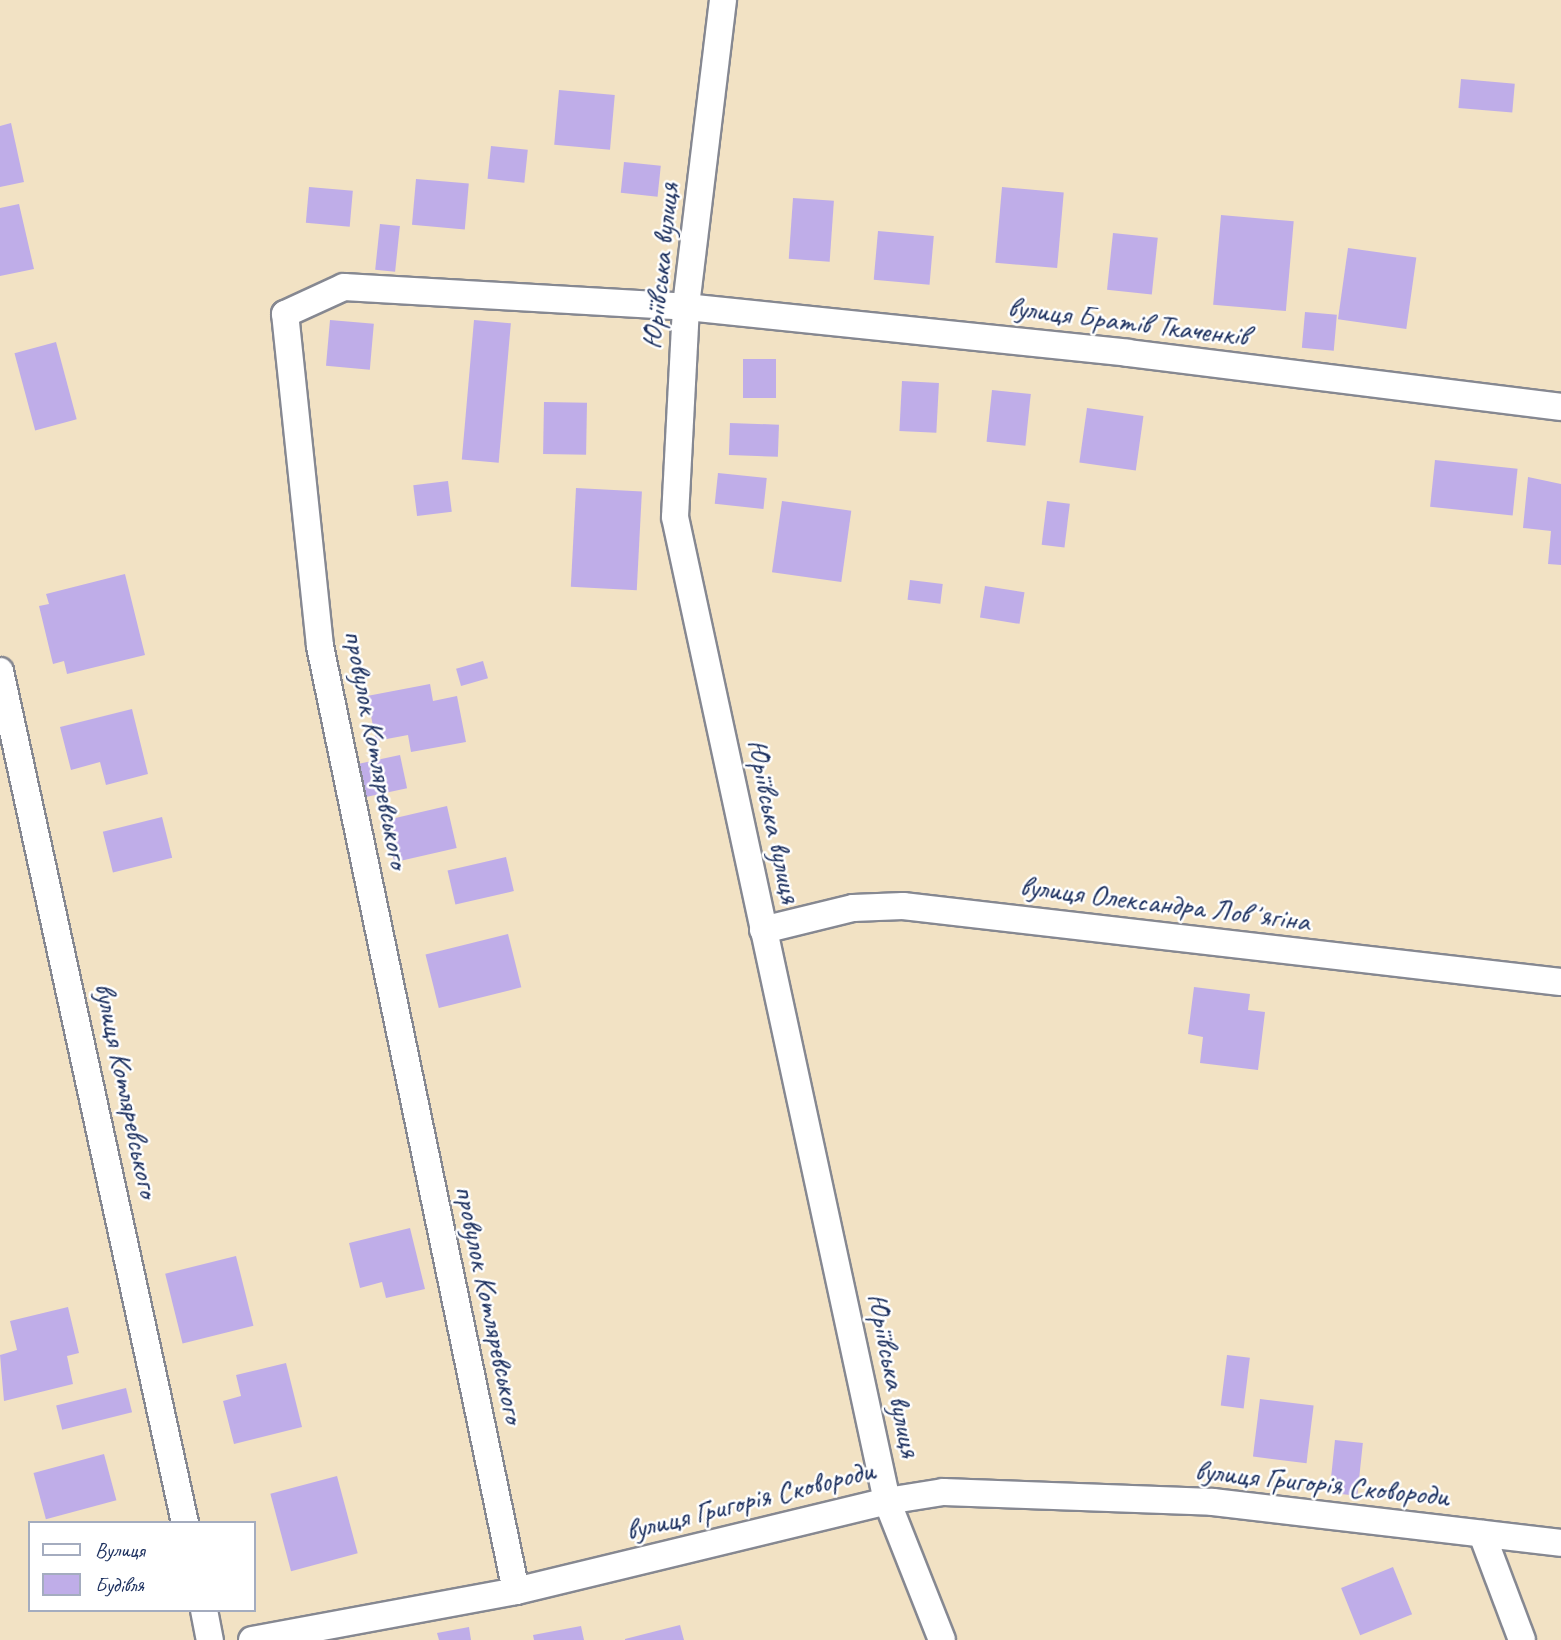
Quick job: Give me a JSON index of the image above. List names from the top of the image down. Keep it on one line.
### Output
{"streets":{"street":["Юріївська вулиця","вулиця Братів Ткаченків","провулок Котляревського","вулиця Олександра Ловʼягіна","вулиця Котляревського","вулиця Григорія Сковороди"]},"crossings":[["Юріївська вулиця","вулиця Братів Ткаченків"],["Юріївська вулиця","провулок Котляревського"],["Юріївська вулиця","вулиця Олександра Ловʼягіна"],["Юріївська вулиця","вулиця Григорія Сковороди"],["вулиця Братів Ткаченків","провулок Котляревського"],["провулок Котляревського","вулиця Григорія Сковороди"]],"legend":["Вулиця","Будівля"]}
